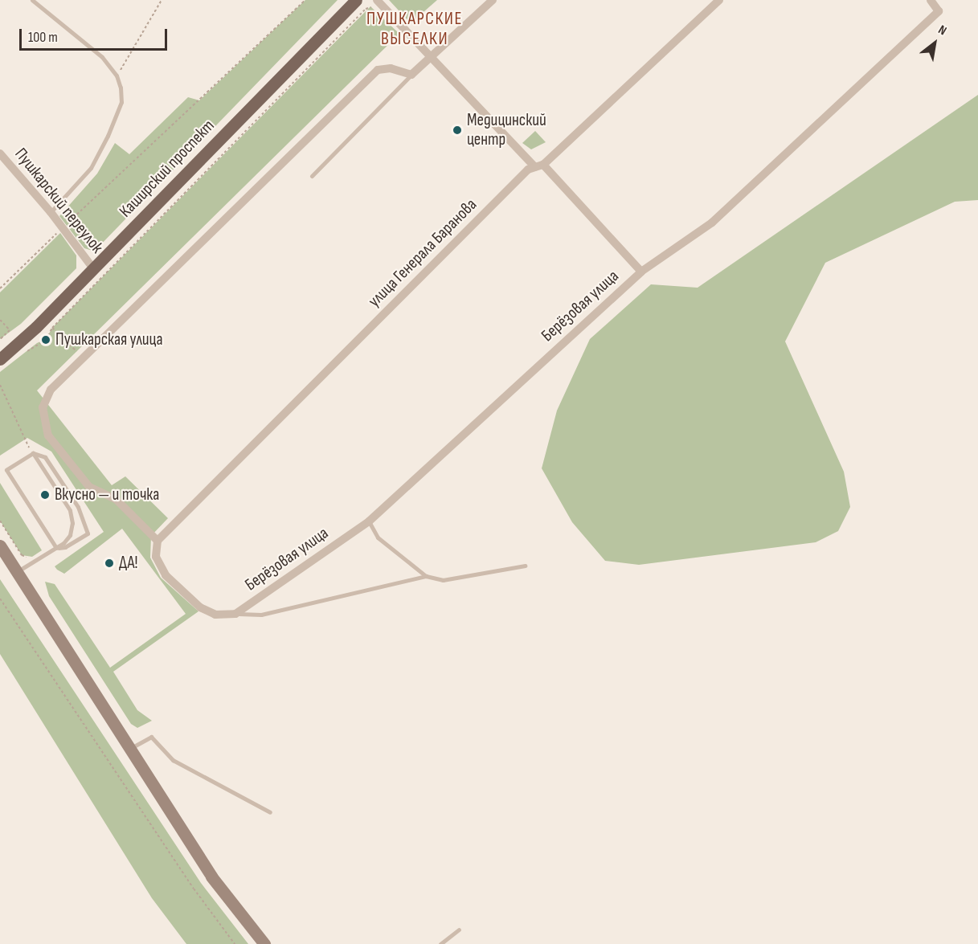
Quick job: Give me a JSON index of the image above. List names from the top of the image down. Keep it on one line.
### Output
{"streets":{"main road":["Каширский проспект"],"street":["Пушкарский переулок","улица Генерала Баранова","Берёзовая улица"]},"crossings":[["Каширский проспект","Пушкарский переулок"]],"districts":["ПУШКАРСКИЕ ВЫСЕЛКИ"],"places":["Медицинский центр","Пушкарская улица","Вкусно — и точка","ДА!"],"scale_bar":"100 m","north":"top right"}
